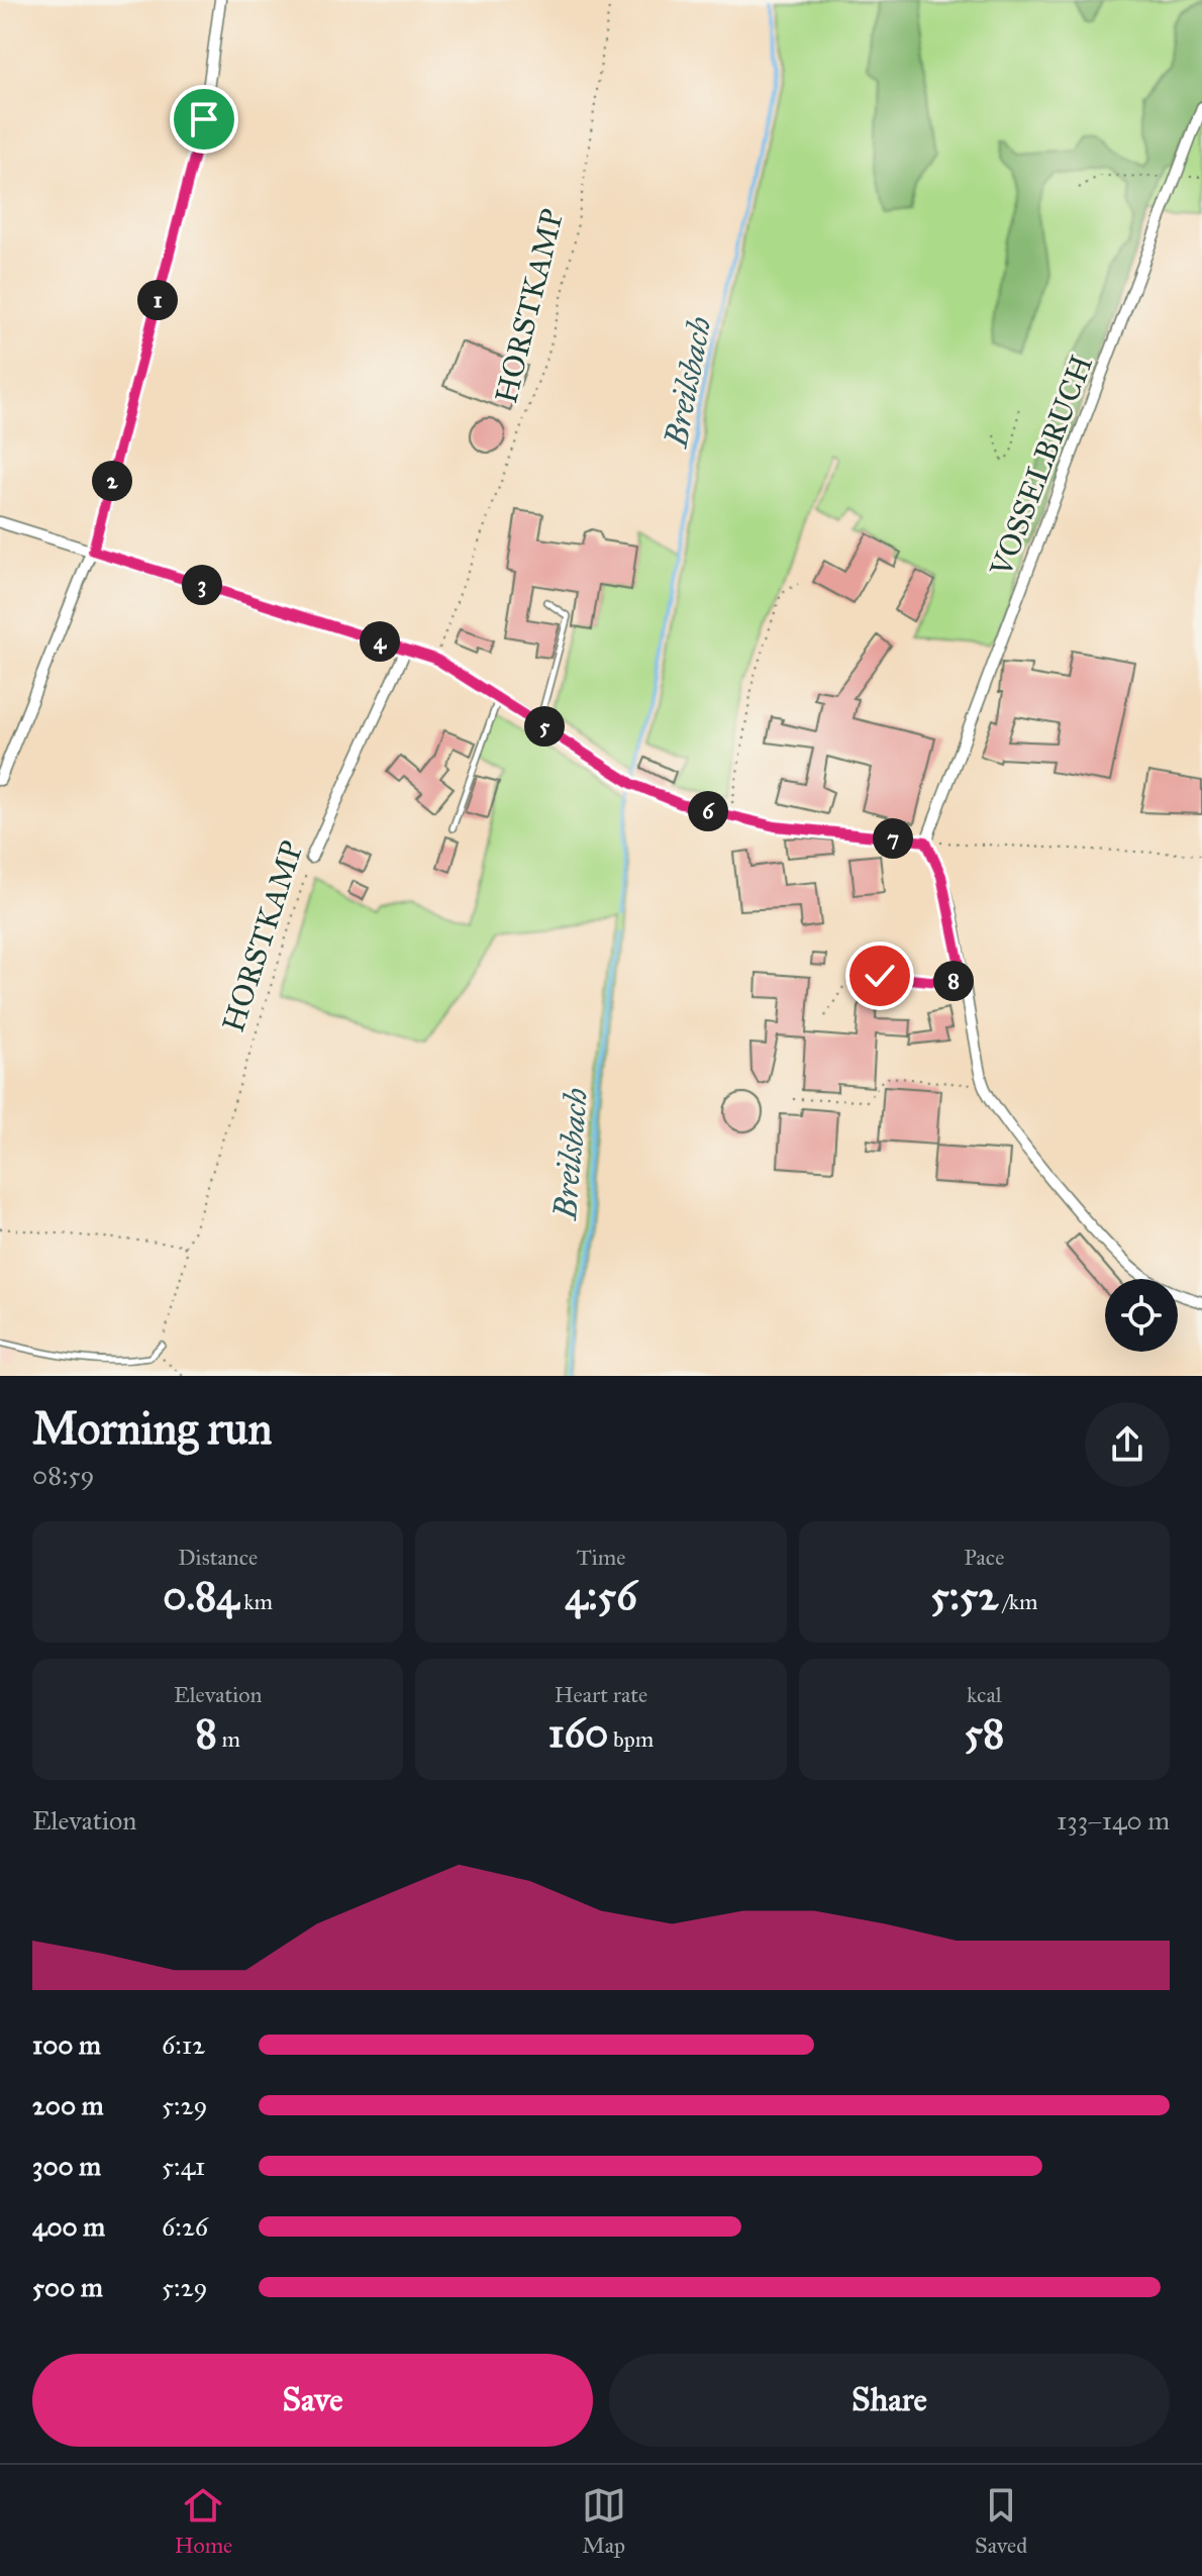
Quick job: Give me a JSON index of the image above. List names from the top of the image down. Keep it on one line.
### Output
{"streets":{"street":["HORSTKAMP","VOSSELBRUCH"]},"water":["Breilsbach"],"page":{"pins":["1","2","3","4","5","6","7","8"],"heading":["Morning run","08:59"],"stats":[["Distance","0.84 km"],["Time","4:56"],["Pace","5:52 /km"],["Elevation","8 m"],["Heart rate","160 bpm"],["kcal","58"]],"chart":["Elevation","133–140 m"],"list":[{"name":"100 m","note":"6:12"},{"name":"200 m","note":"5:29"},{"name":"300 m","note":"5:41"},{"name":"400 m","note":"6:26"},{"name":"500 m","note":"5:29"}],"buttons":["Save","Share"],"tabs":["Home","Map","Saved"]}}
